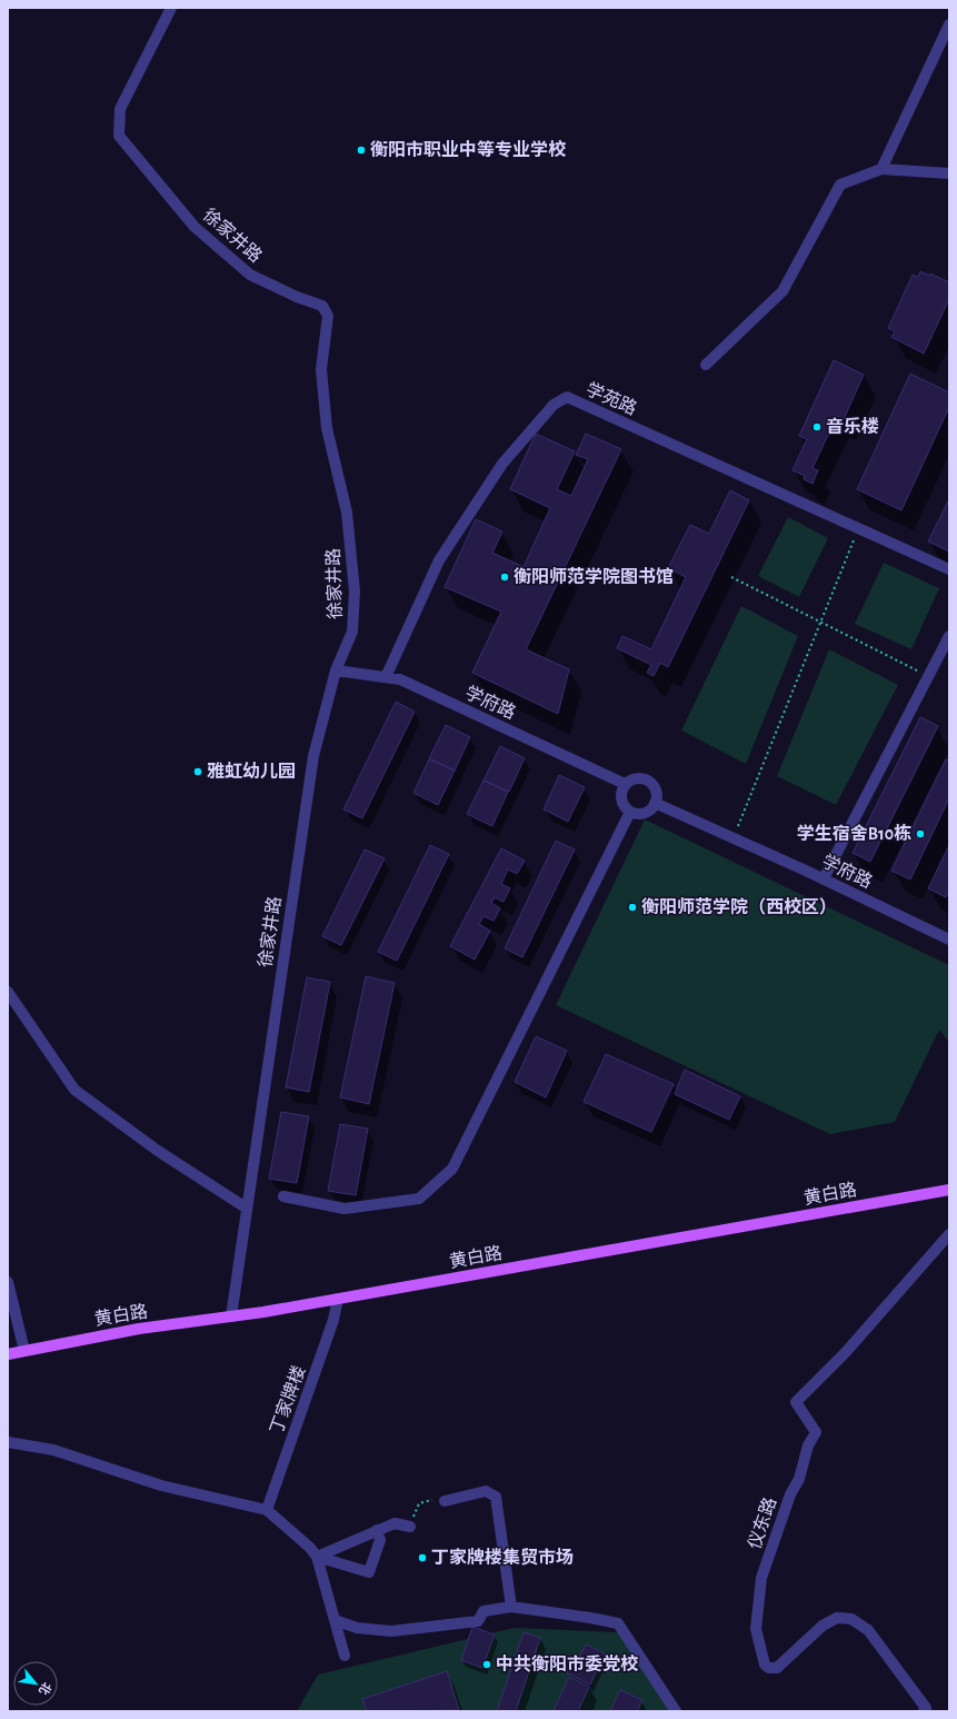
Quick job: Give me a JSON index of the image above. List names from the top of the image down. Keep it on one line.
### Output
{"streets":{"main road":["黄白路"],"street":["徐家井路","学苑路","学府路","丁家牌楼","仪东路"]},"crossings":[["徐家井路","学府路"],["徐家井路","黄白路"],["学苑路","学府路"],["黄白路","丁家牌楼"]],"places":["衡阳市职业中等专业学校","音乐楼","衡阳师范学院图书馆","雅虹幼儿园","学生宿舍B10栋","衡阳师范学院（西校区）","丁家牌楼集贸市场","中共衡阳市委党校"],"north":"bottom right"}
